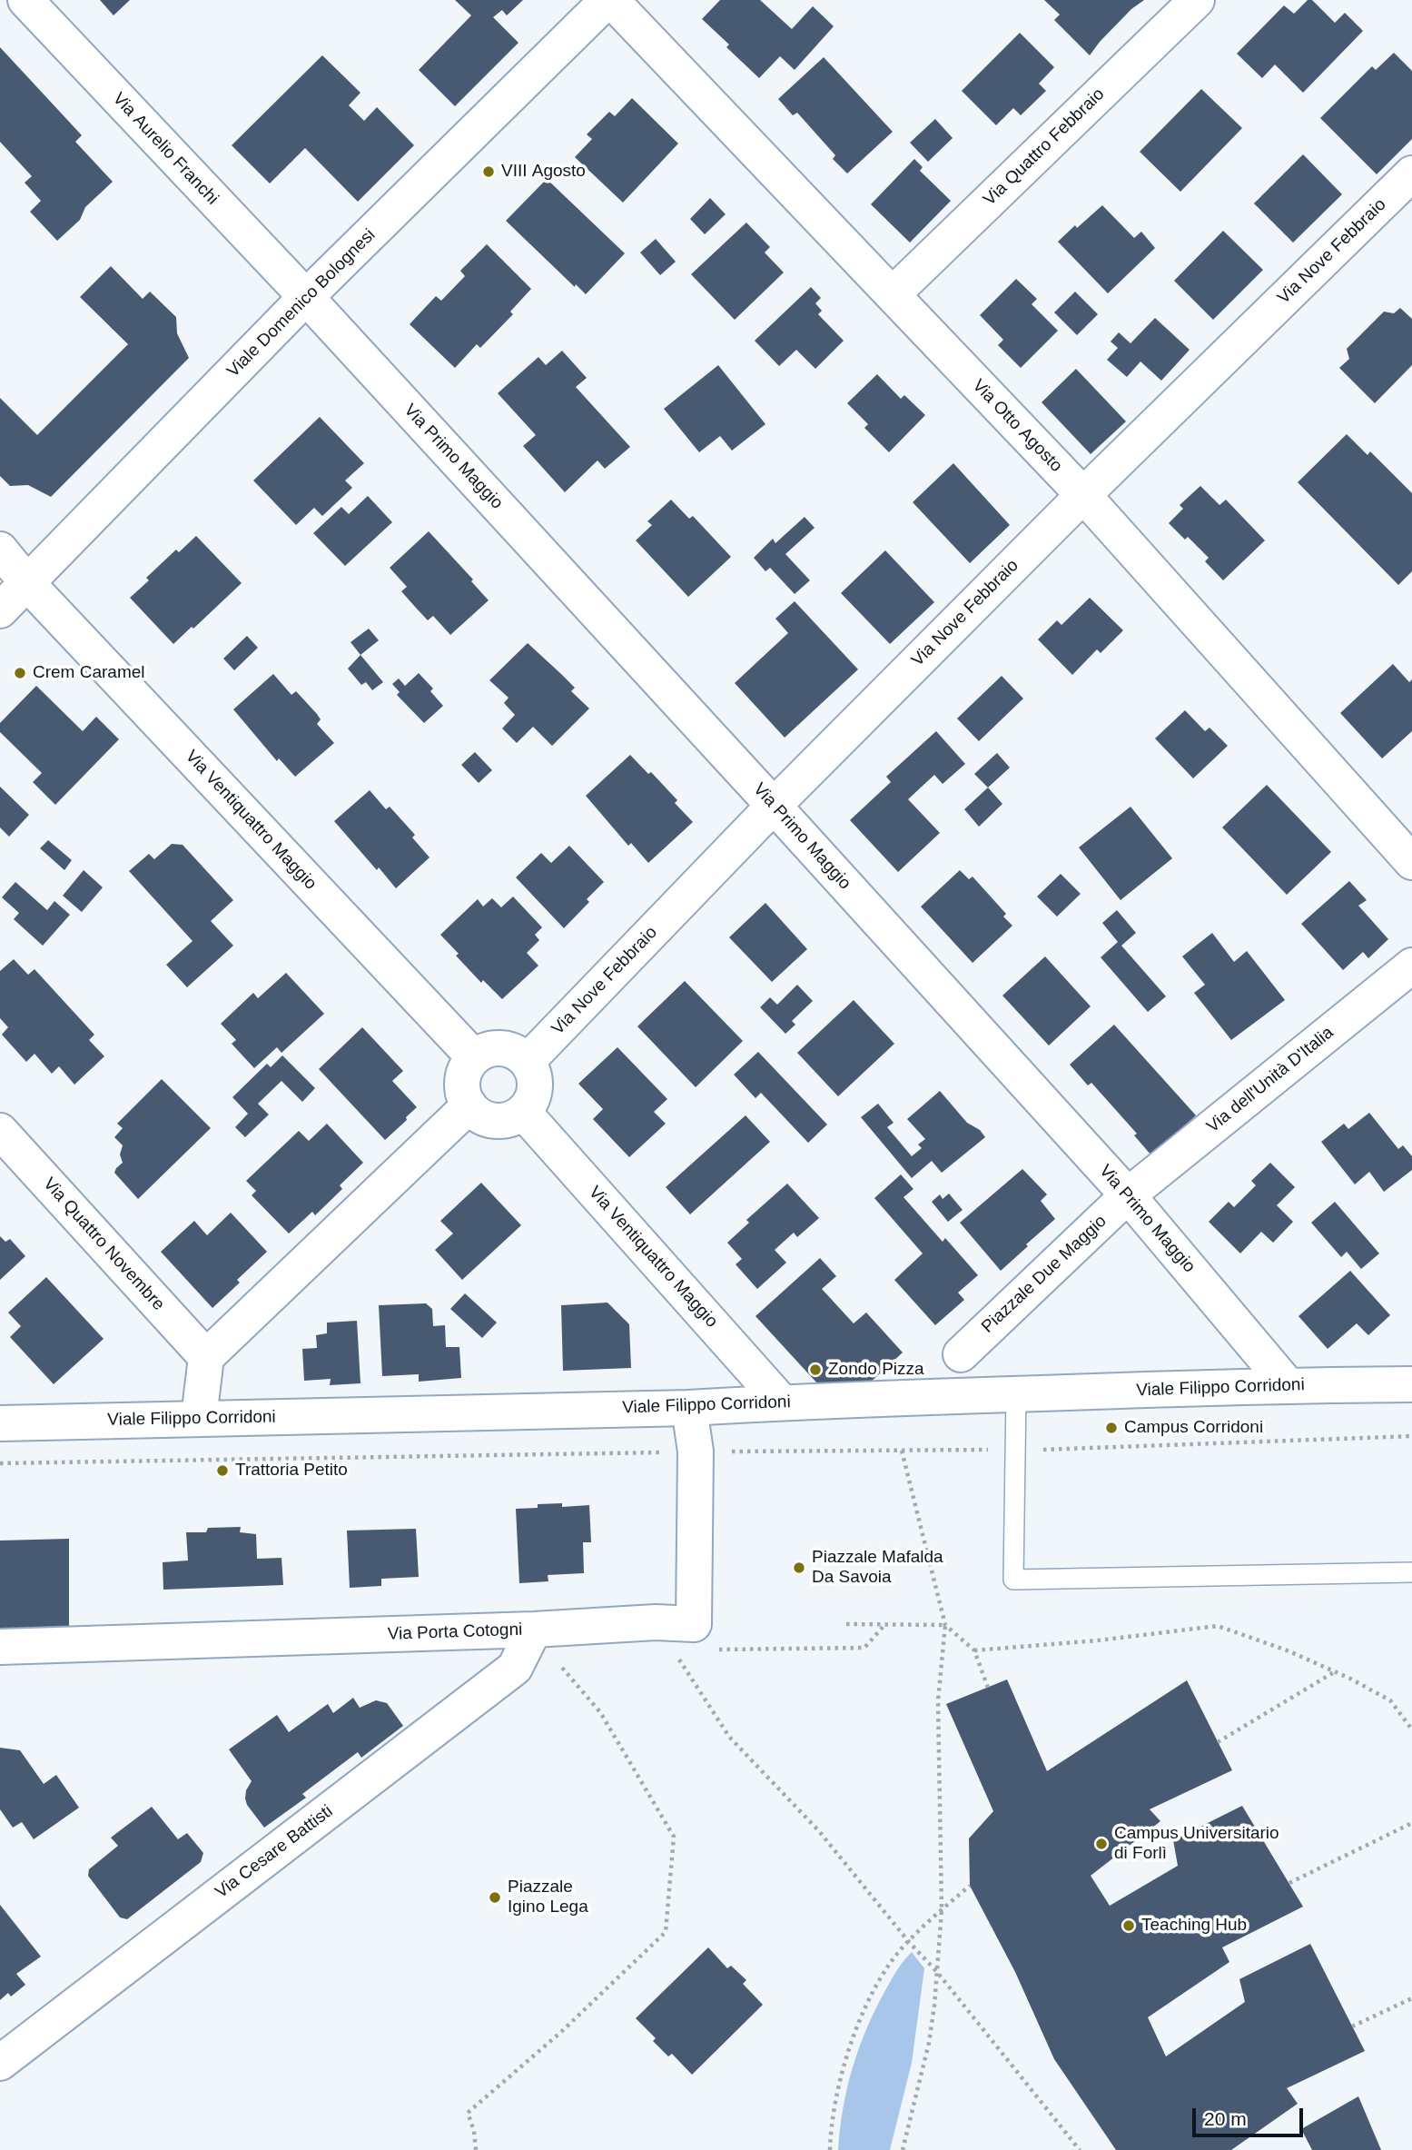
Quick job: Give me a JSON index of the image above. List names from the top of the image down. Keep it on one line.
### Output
{"streets":{"street":["Via Quattro Febbraio","Via Aurelio Franchi","Via Nove Febbraio","Viale Domenico Bolognesi","Via Otto Agosto","Via Primo Maggio","Via Ventiquattro Maggio","Via dell'Unità D'Italia","Via Quattro Novembre","Piazzale Due Maggio","Viale Filippo Corridoni","Via Porta Cotogni","Via Cesare Battisti"]},"crossings":[["Via Quattro Febbraio","Via Otto Agosto"],["Via Aurelio Franchi","Viale Domenico Bolognesi"],["Via Aurelio Franchi","Via Primo Maggio"],["Via Nove Febbraio","Via Otto Agosto"],["Via Nove Febbraio","Via Primo Maggio"],["Via Nove Febbraio","Via Ventiquattro Maggio"],["Viale Domenico Bolognesi","Via Otto Agosto"],["Viale Domenico Bolognesi","Via Primo Maggio"],["Viale Domenico Bolognesi","Via Ventiquattro Maggio"],["Via Primo Maggio","Via dell'Unità D'Italia"],["Via Primo Maggio","Piazzale Due Maggio"],["Via Primo Maggio","Viale Filippo Corridoni"],["Via Ventiquattro Maggio","Viale Filippo Corridoni"],["Via dell'Unità D'Italia","Piazzale Due Maggio"],["Viale Filippo Corridoni","Via Porta Cotogni"],["Via Porta Cotogni","Via Cesare Battisti"]],"places":["VIII Agosto","Crem Caramel","Zondo Pizza","Campus Corridoni","Trattoria Petito","Piazzale Mafalda Da Savoia","Campus Universitario di Forlì","Piazzale Igino Lega","Teaching Hub"],"scale_bar":"20 m"}
